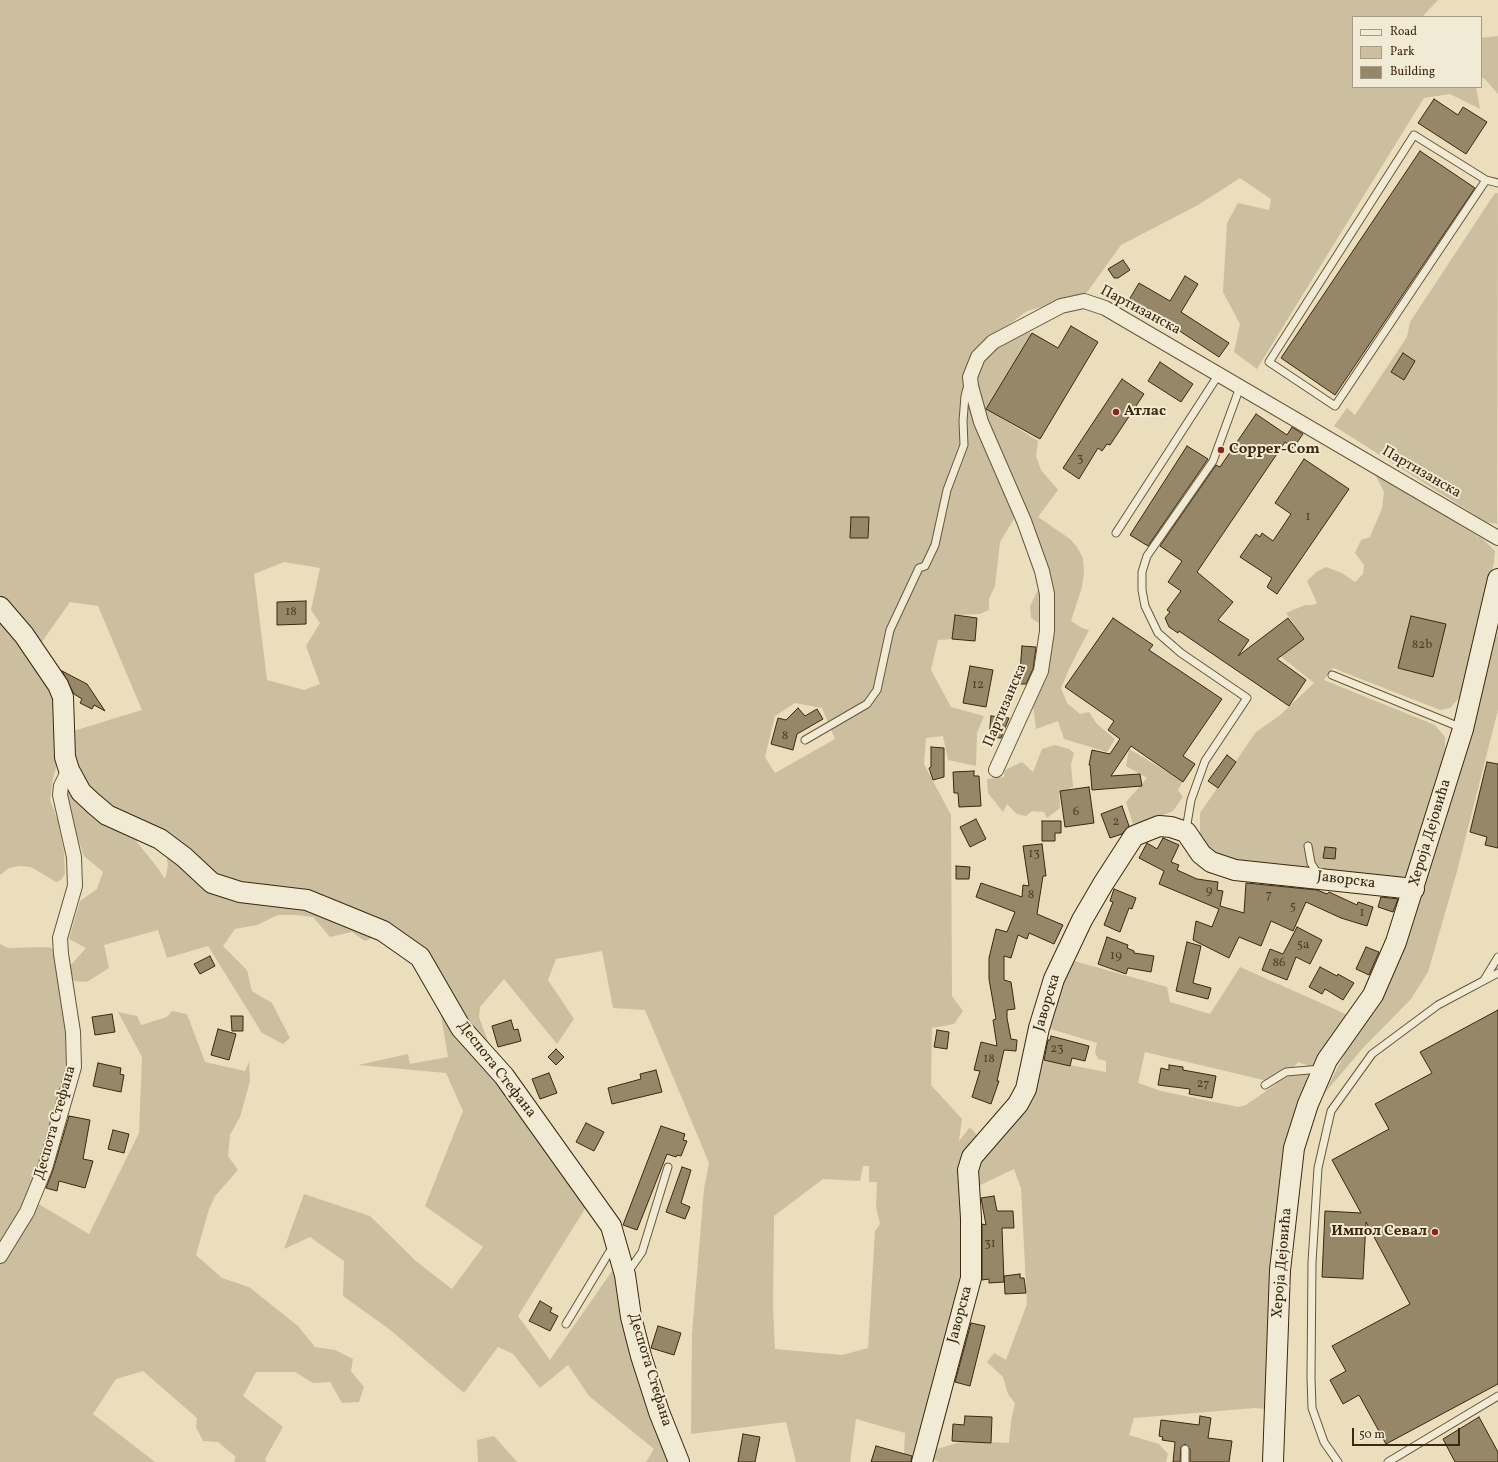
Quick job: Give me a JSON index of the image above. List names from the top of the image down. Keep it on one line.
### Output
{"streets":{"street":["Партизанска","Хероја Дејовића","Јаворска","Деспота Стефана"]},"crossings":[["Хероја Дејовића","Јаворска"]],"places":["Атлас","Copper-Com","Импол Севал"],"house_numbers":["3","1","18","82b","12","8","6","2","13","9","8","7","5","1","5a","19","86","23","18","27","31"],"legend":["Road","Park","Building"],"scale_bar":"50 m"}
